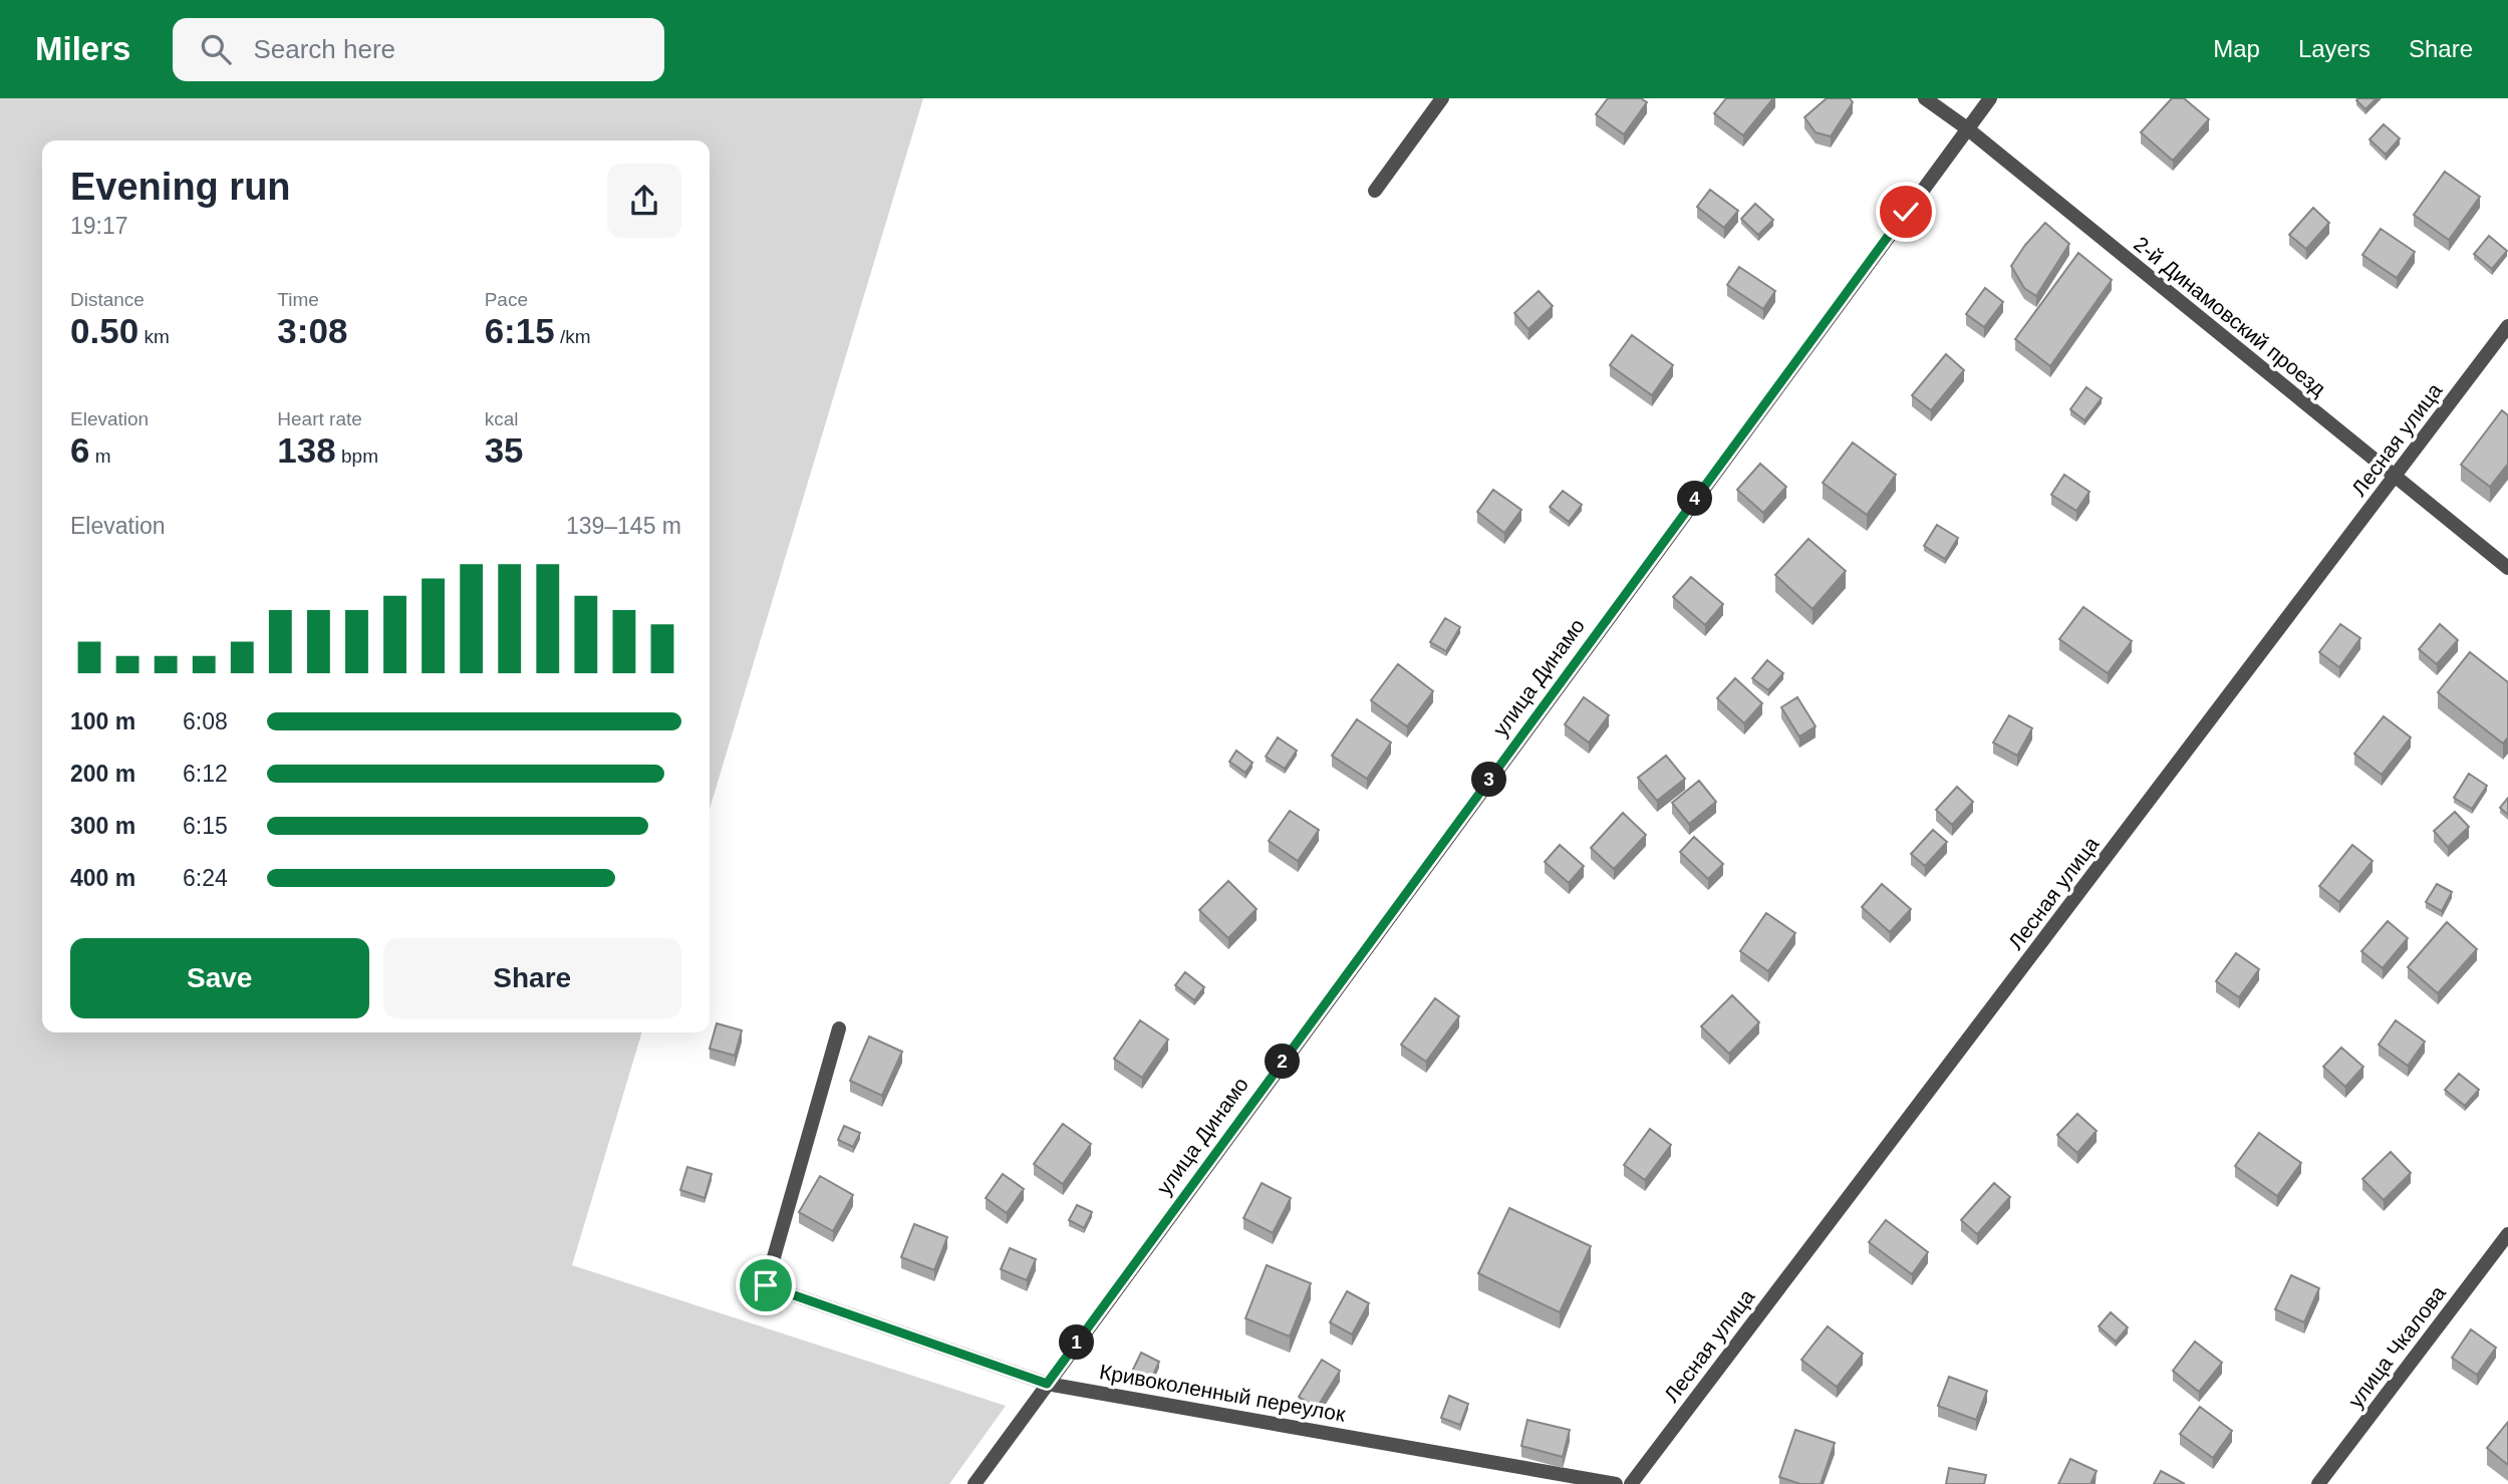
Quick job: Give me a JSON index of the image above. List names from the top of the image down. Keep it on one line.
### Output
{"streets":{"street":["2-й Динамовский проезд","Лесная улица","улица Динамо","улица Чкалова","Кривоколенный переулок"]},"crossings":[["2-й Динамовский проезд","Лесная улица"],["2-й Динамовский проезд","улица Динамо"],["улица Динамо","Кривоколенный переулок"]],"page":{"header":"Milers","search":"Search here","nav":["Map","Layers","Share"],"heading":["Evening run","19:17"],"stats":[["Distance","0.50 km"],["Time","3:08"],["Pace","6:15 /km"],["Elevation","6 m"],["Heart rate","138 bpm"],["kcal","35"]],"pins":["4","3","2","1"],"chart":["Elevation","139–145 m"],"list":[{"name":"100 m","note":"6:08"},{"name":"200 m","note":"6:12"},{"name":"300 m","note":"6:15"},{"name":"400 m","note":"6:24"}],"buttons":["Save","Share"]}}
